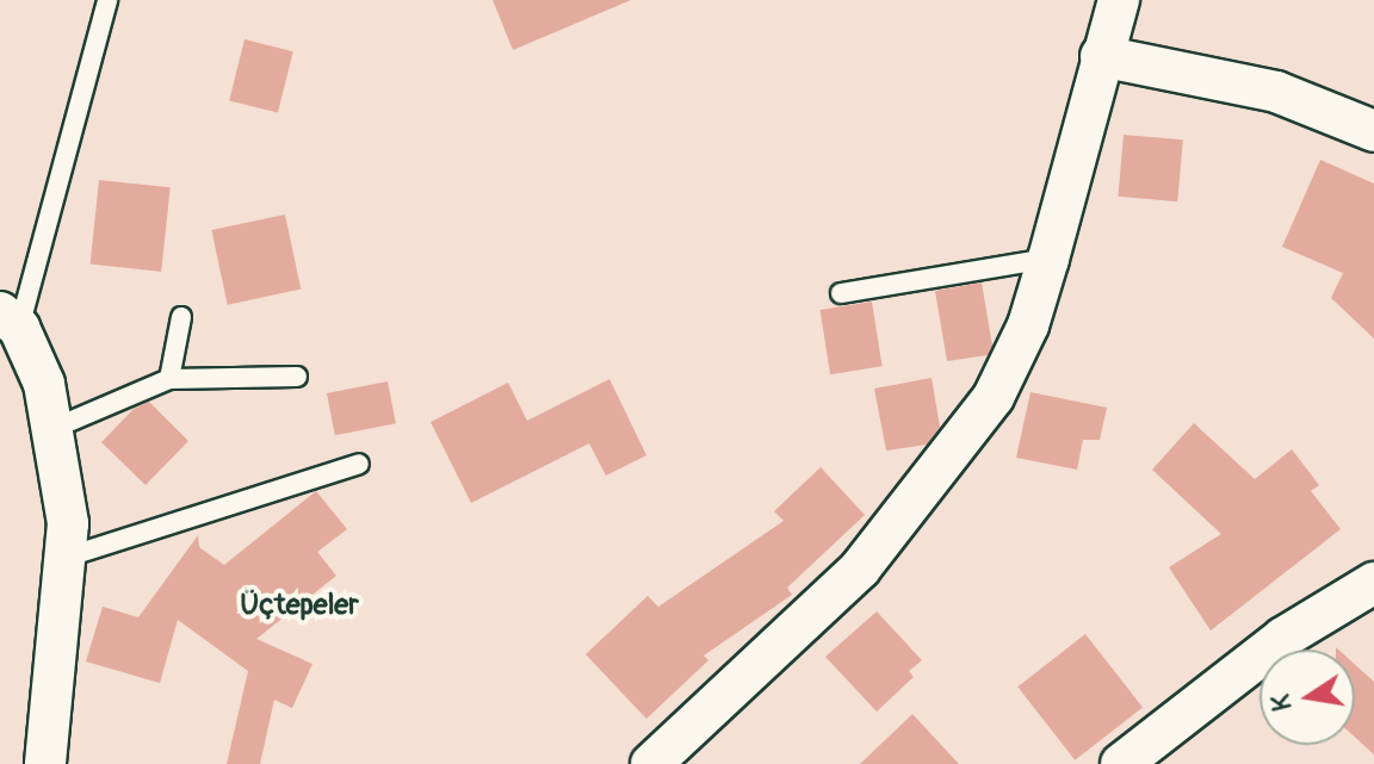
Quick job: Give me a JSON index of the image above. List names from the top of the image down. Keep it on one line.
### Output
{"districts":["Üçtepeler"],"north":"left"}
